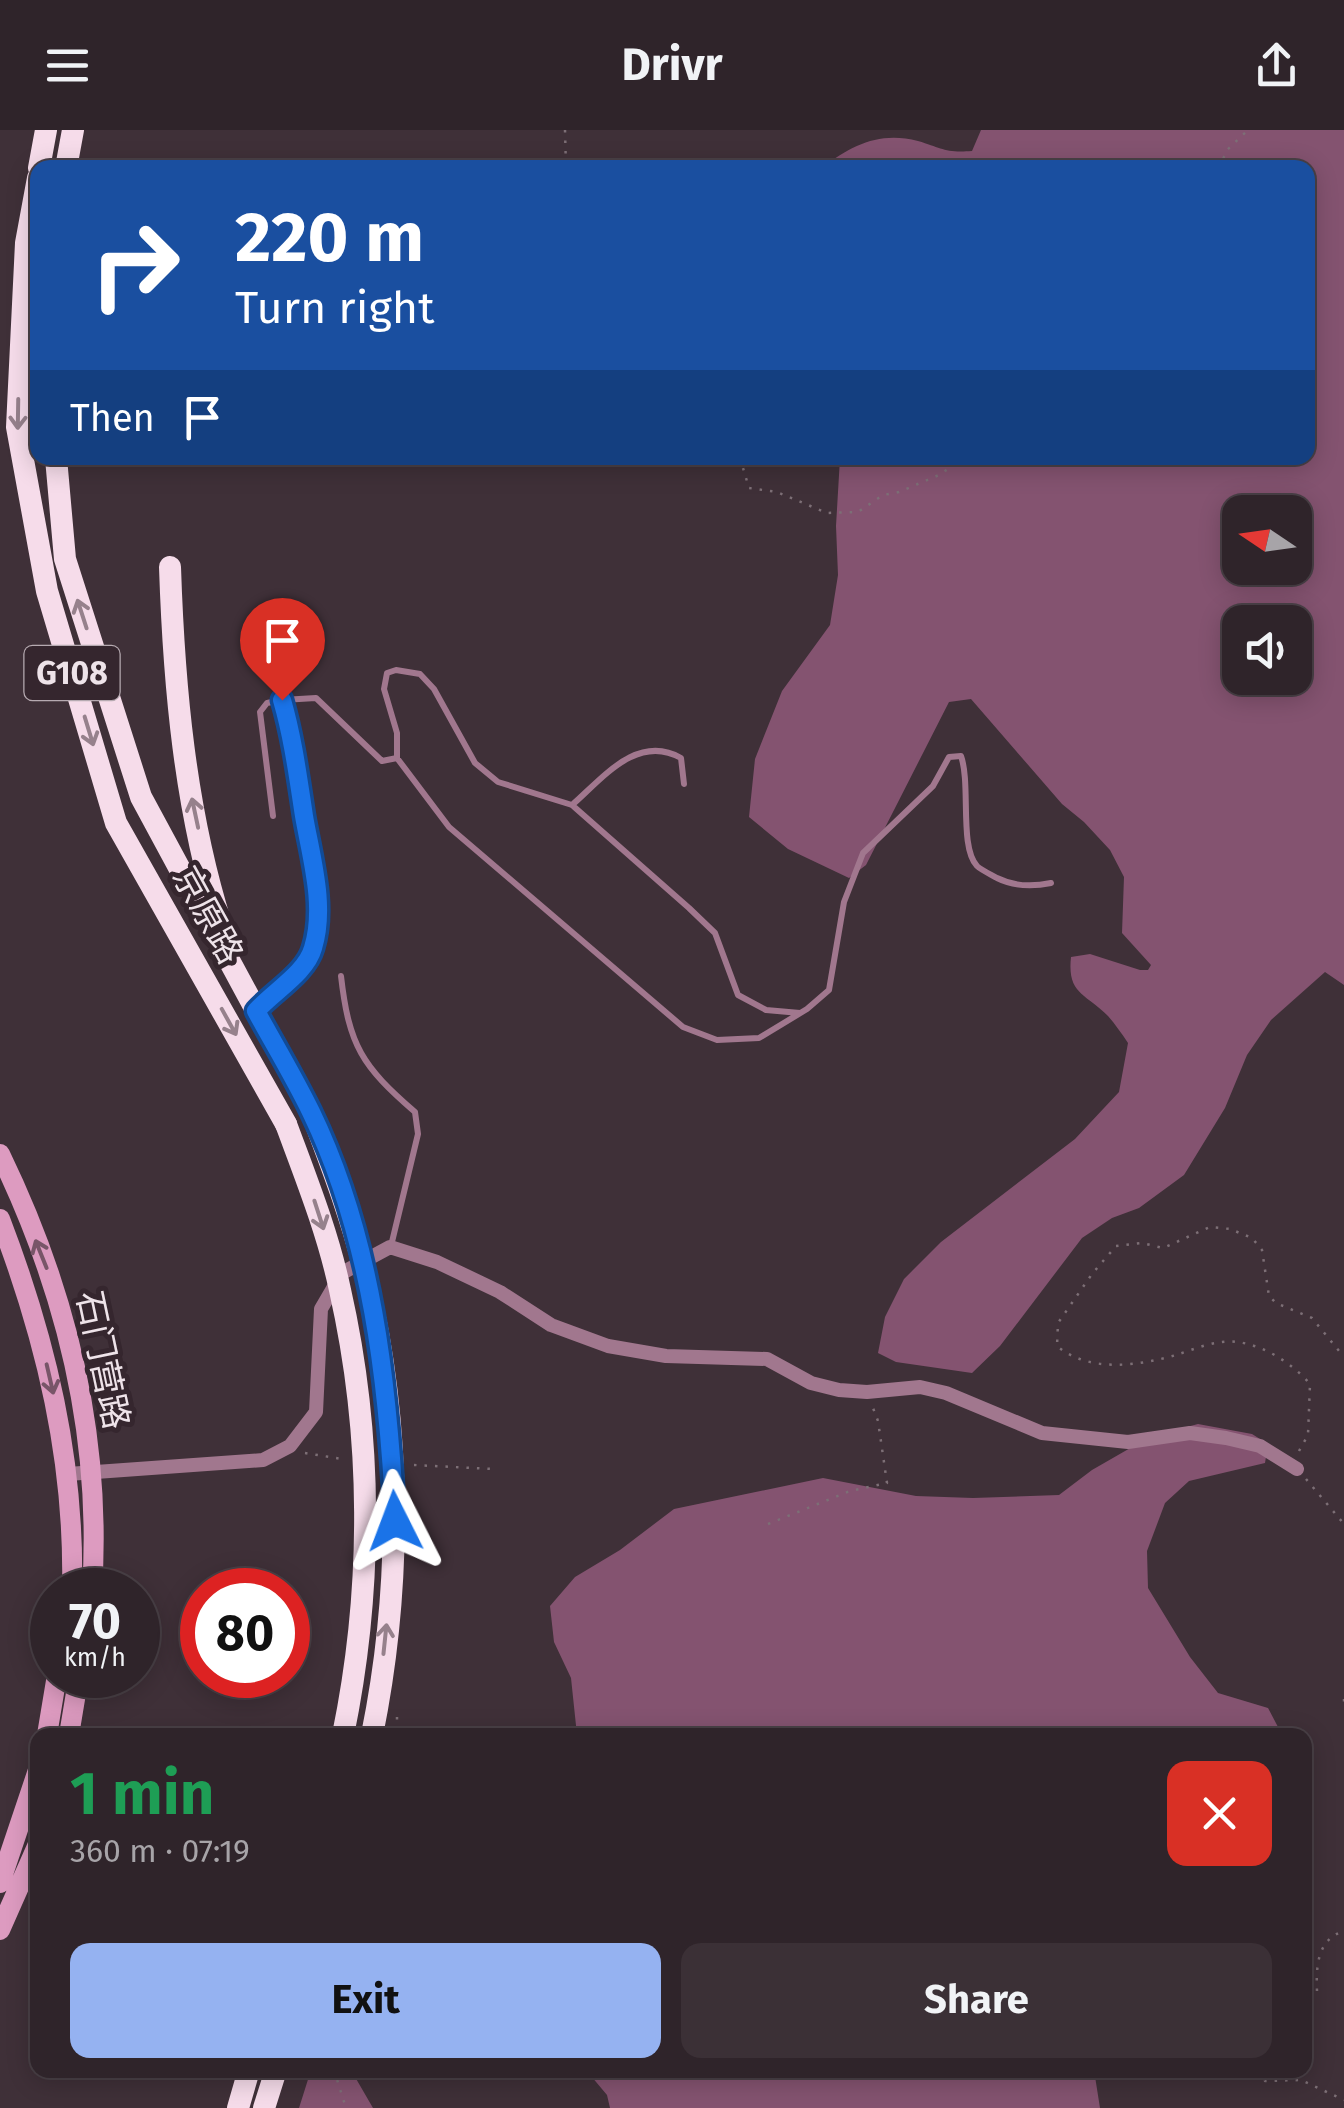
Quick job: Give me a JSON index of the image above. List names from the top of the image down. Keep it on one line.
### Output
{"streets":{"highway":["G108","京原路"],"main road":["石门营路"]},"north":"left","page":{"header":"Drivr","turn":["220 m","Turn right"],"then":"Then","speed":"70 km/h","limit":"80","heading":["1 min","360 m · 07:19"],"buttons":["Exit","Share"]}}
